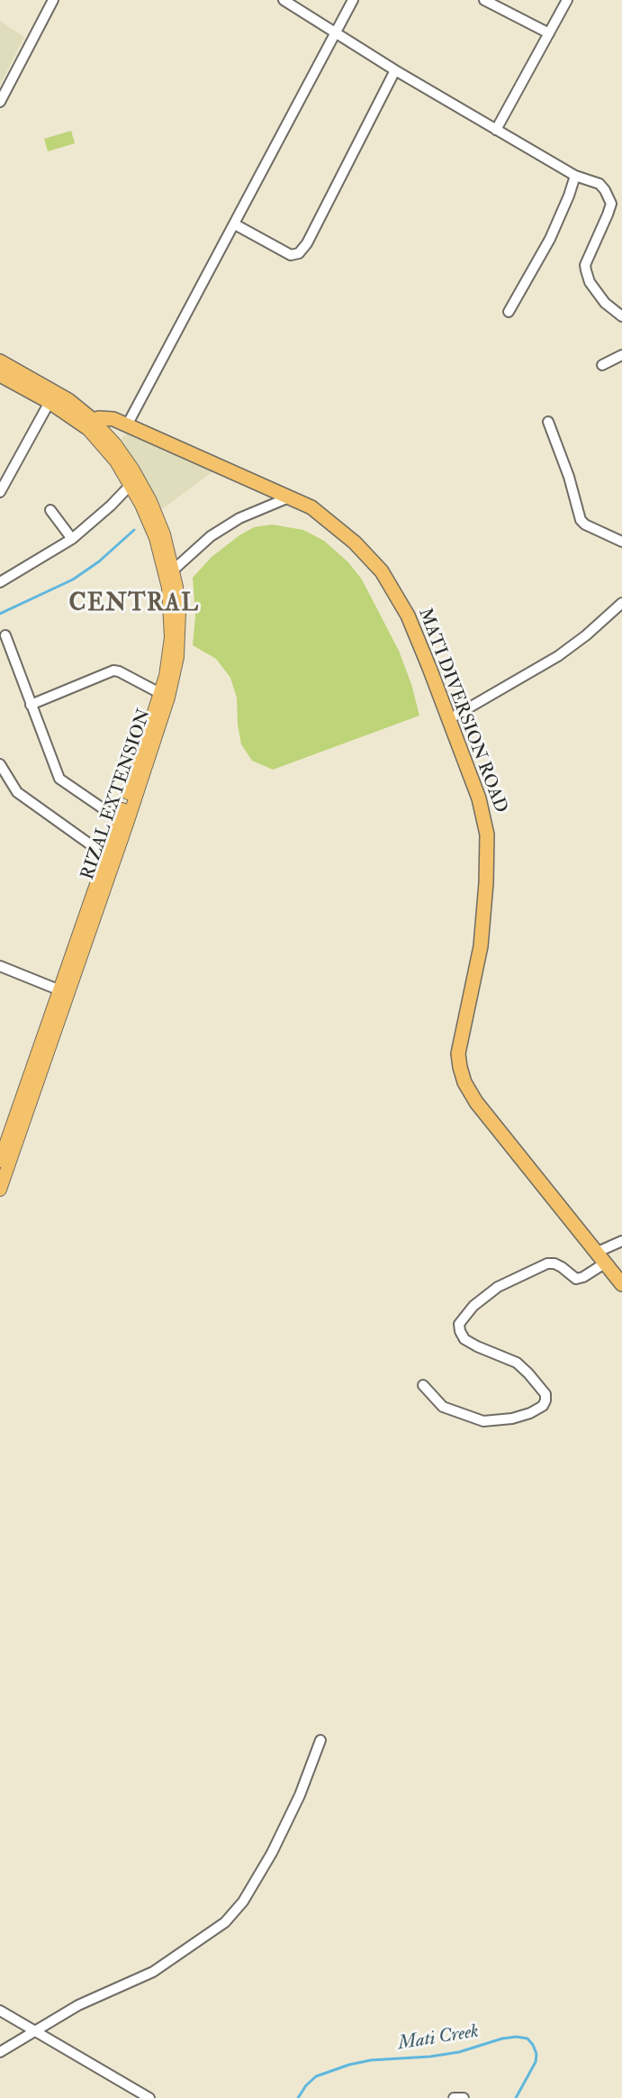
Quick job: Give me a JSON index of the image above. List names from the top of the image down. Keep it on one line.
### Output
{"streets":{"highway":["MATI DIVERSION ROAD"],"main road":["RIZAL EXTENSION"]},"crossings":[["MATI DIVERSION ROAD","RIZAL EXTENSION"]],"districts":["CENTRAL"],"water":["Mati Creek"]}
